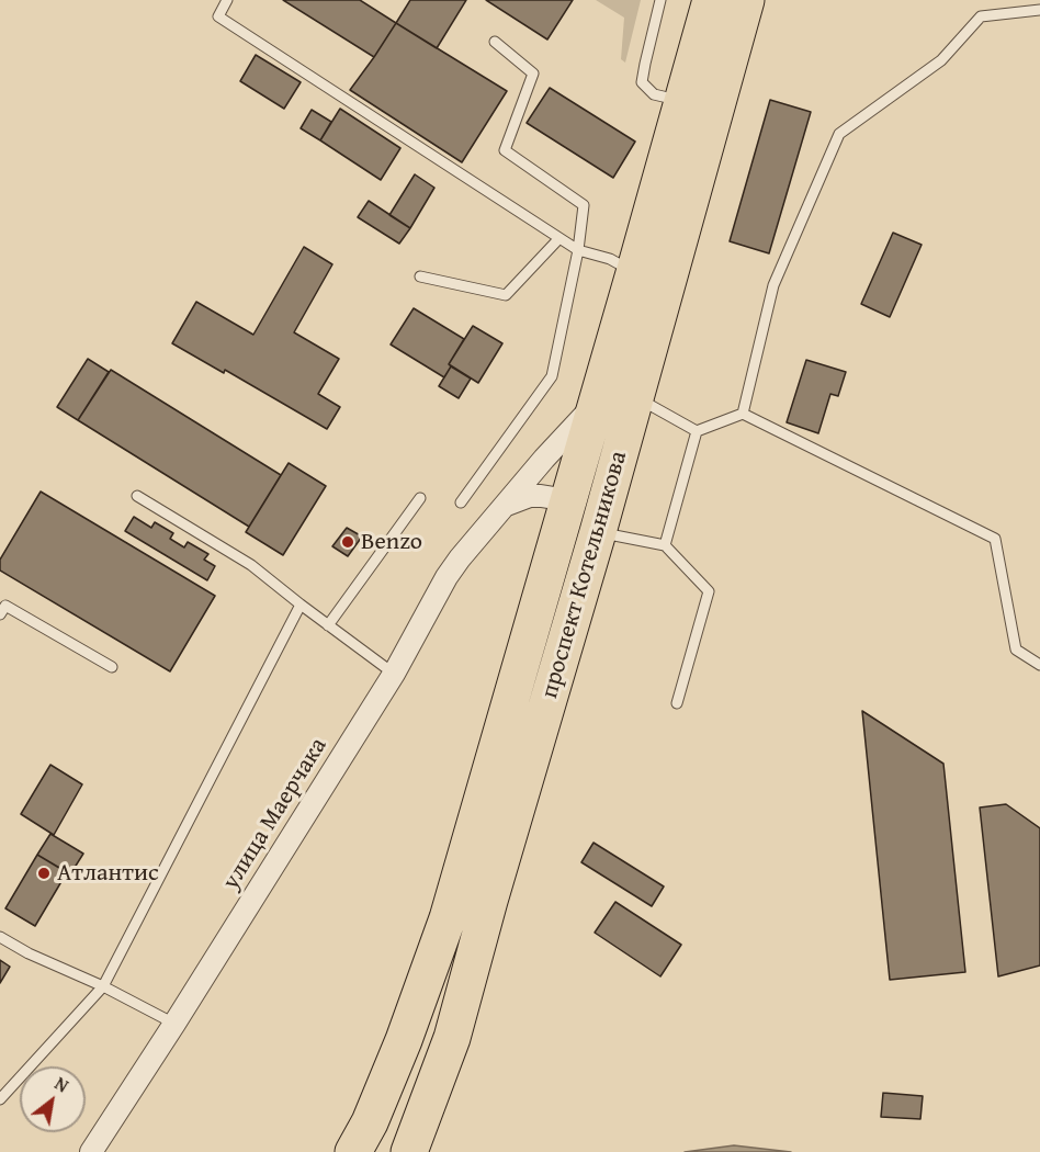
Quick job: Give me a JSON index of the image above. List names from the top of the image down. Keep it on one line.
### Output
{"streets":{"highway":["проспект Котельникова"],"street":["улица Маерчака"]},"crossings":[["проспект Котельникова","улица Маерчака"]],"places":["Benzo","Атлантис"],"north":"top right"}
